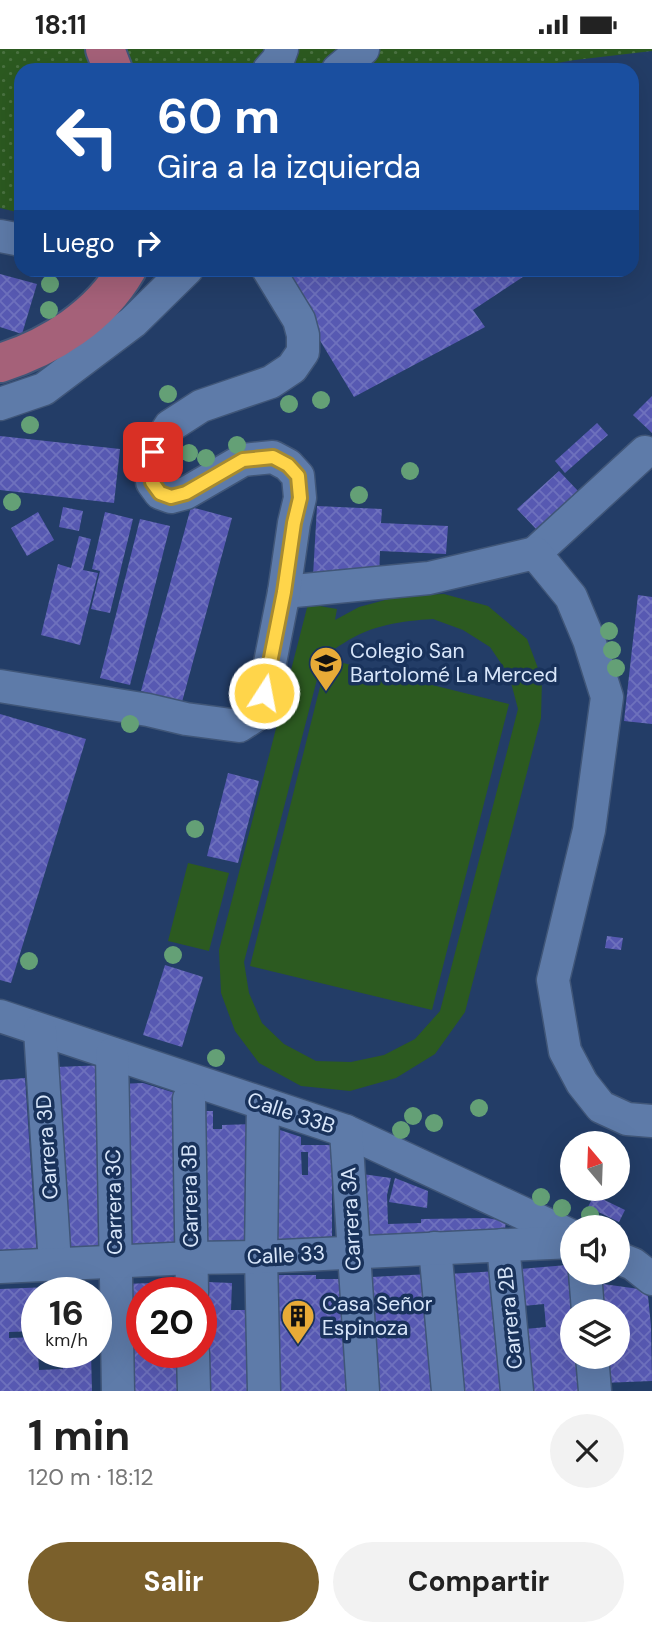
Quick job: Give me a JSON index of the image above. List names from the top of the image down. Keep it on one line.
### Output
{"streets":{"street":["Calle 33B","Carrera 3D","Carrera 3B","Carrera 3C","Carrera 3A","Calle 33","Carrera 2B"]},"crossings":[["Calle 33B","Carrera 3D"],["Calle 33B","Carrera 3C"],["Calle 33B","Carrera 3A"],["Carrera 3D","Calle 33"],["Carrera 3B","Calle 33"],["Carrera 3C","Calle 33"],["Carrera 3A","Calle 33"],["Calle 33","Carrera 2B"]],"places":{"school or university":["Colegio San Bartolomé La Merced"],"building":["Casa Señor Espinoza"]},"north":"top","page":{"status":"18:11","turn":["60 m","Gira a la izquierda"],"then":"Luego","speed":"16 km/h","limit":"20","heading":["1 min","120 m · 18:12"],"buttons":["Salir","Compartir"]}}
